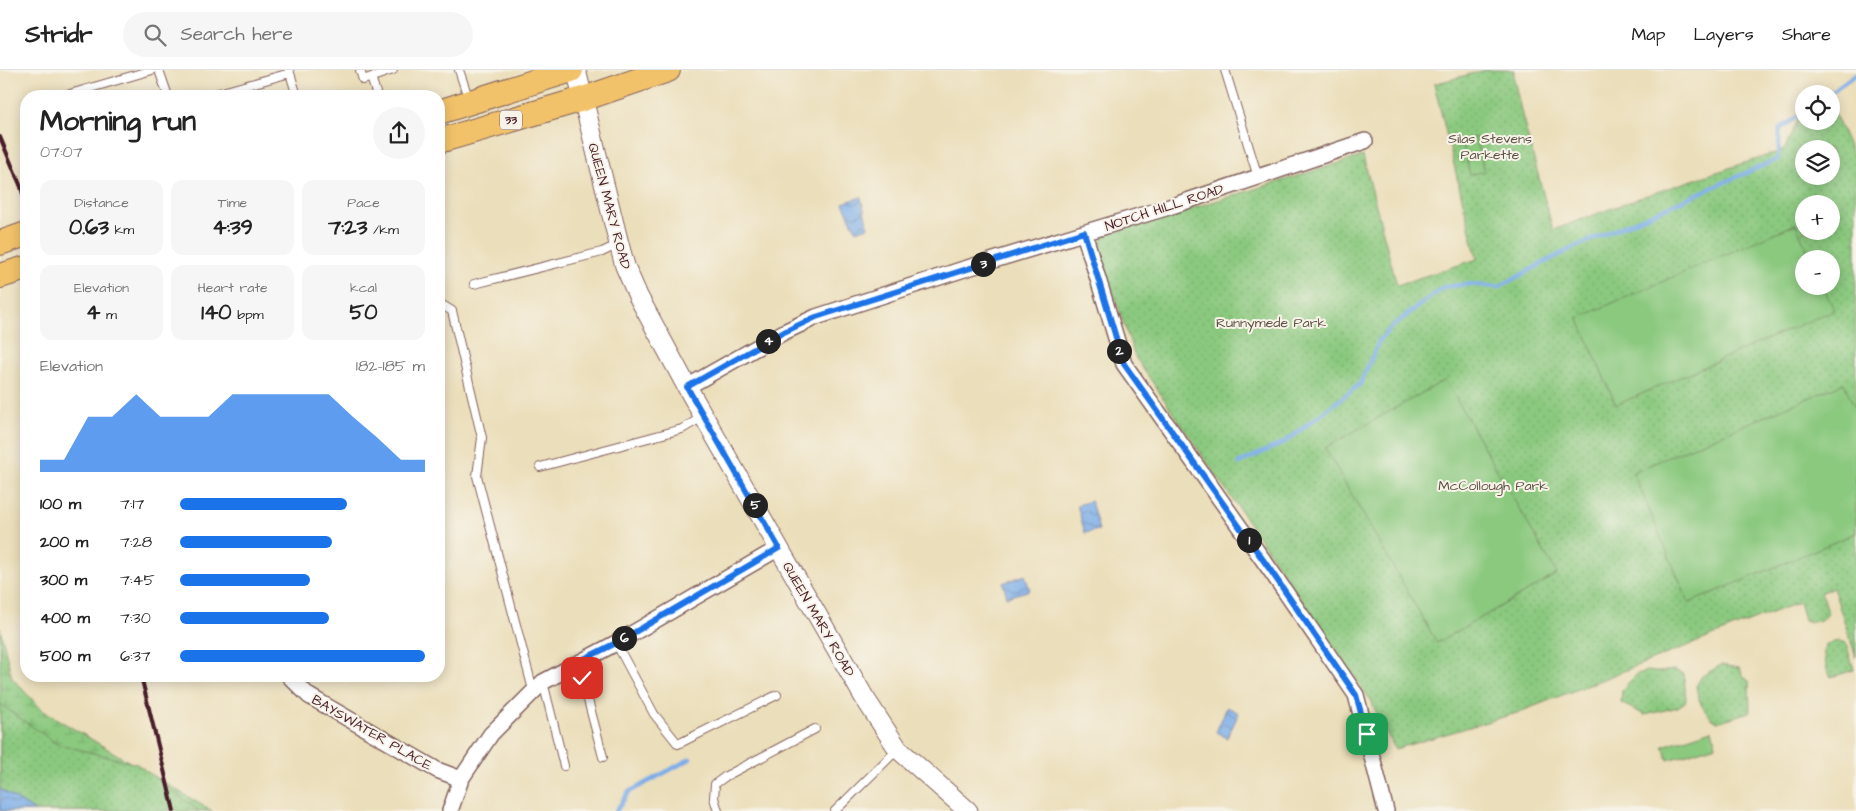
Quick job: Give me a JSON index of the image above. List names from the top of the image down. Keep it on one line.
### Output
{"streets":{"main road":["33"],"street":["QUEEN MARY ROAD","NOTCH HILL ROAD","BAYSWATER PLACE"]},"crossings":[["33","QUEEN MARY ROAD"],["QUEEN MARY ROAD","NOTCH HILL ROAD"]],"parks":["Silas Stevens Parkette","Runnymede Park","McCollough Park"],"page":{"header":"Stridr","search":"Search here","nav":["Map","Layers","Share"],"map_buttons":["+","−"],"heading":["Morning run","07:07"],"stats":[["Distance","0.63 km"],["Time","4:39"],["Pace","7:23 /km"],["Elevation","4 m"],["Heart rate","140 bpm"],["kcal","50"]],"pins":["3","4","2","5","1","6"],"chart":["Elevation","182–185 m"],"list":[{"name":"100 m","note":"7:17"},{"name":"200 m","note":"7:28"},{"name":"300 m","note":"7:45"},{"name":"400 m","note":"7:30"},{"name":"500 m","note":"6:37"}]}}
